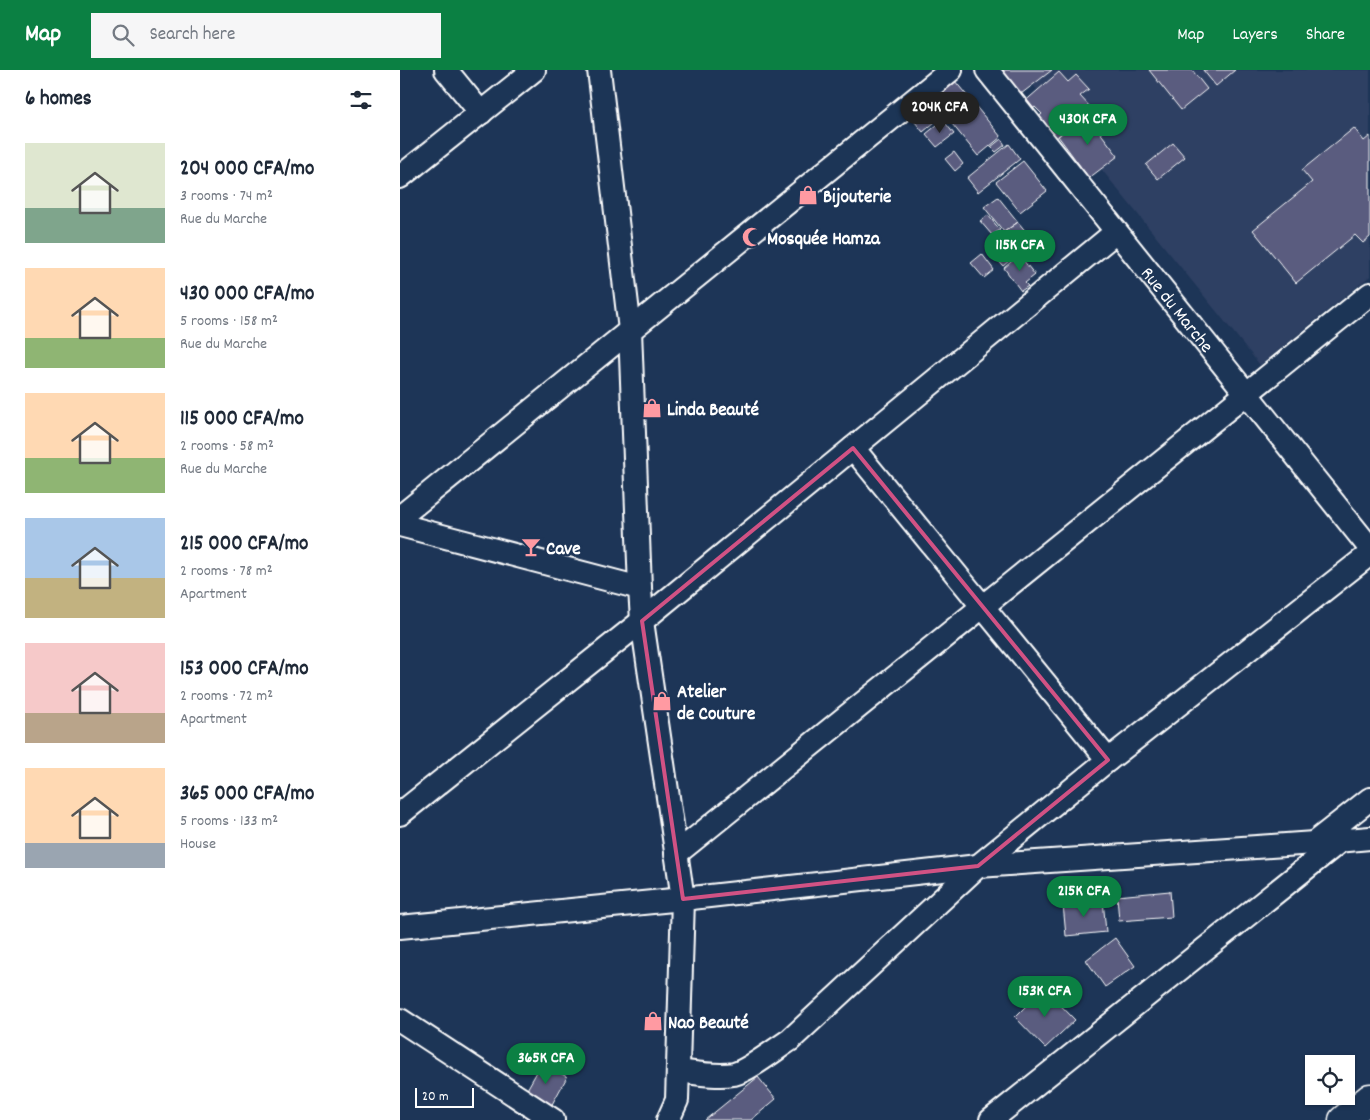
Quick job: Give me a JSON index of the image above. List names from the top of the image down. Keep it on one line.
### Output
{"streets":{"street":["Rue du Marche"]},"places":{"shop":["Bijouterie","Linda Beauté","Atelier de Couture","Nao Beauté"],"mosque":["Mosquée Hamza"],"bar":["Cave"]},"scale_bar":"20 m","page":{"header":"Map","search":"Search here","nav":["Map","Layers","Share"],"heading":"6 homes","price":["204K CFA","430K CFA","115K CFA","215K CFA","153K CFA","365K CFA"],"list":[{"name":"204 000 CFA/mo","note":"3 rooms · 74 m² · Rue du Marche"},{"name":"430 000 CFA/mo","note":"5 rooms · 158 m² · Rue du Marche"},{"name":"115 000 CFA/mo","note":"2 rooms · 58 m² · Rue du Marche"},{"name":"215 000 CFA/mo","note":"2 rooms · 78 m² · Apartment"},{"name":"153 000 CFA/mo","note":"2 rooms · 72 m² · Apartment"},{"name":"365 000 CFA/mo","note":"5 rooms · 133 m² · House"}],"scale":"20 m"}}
